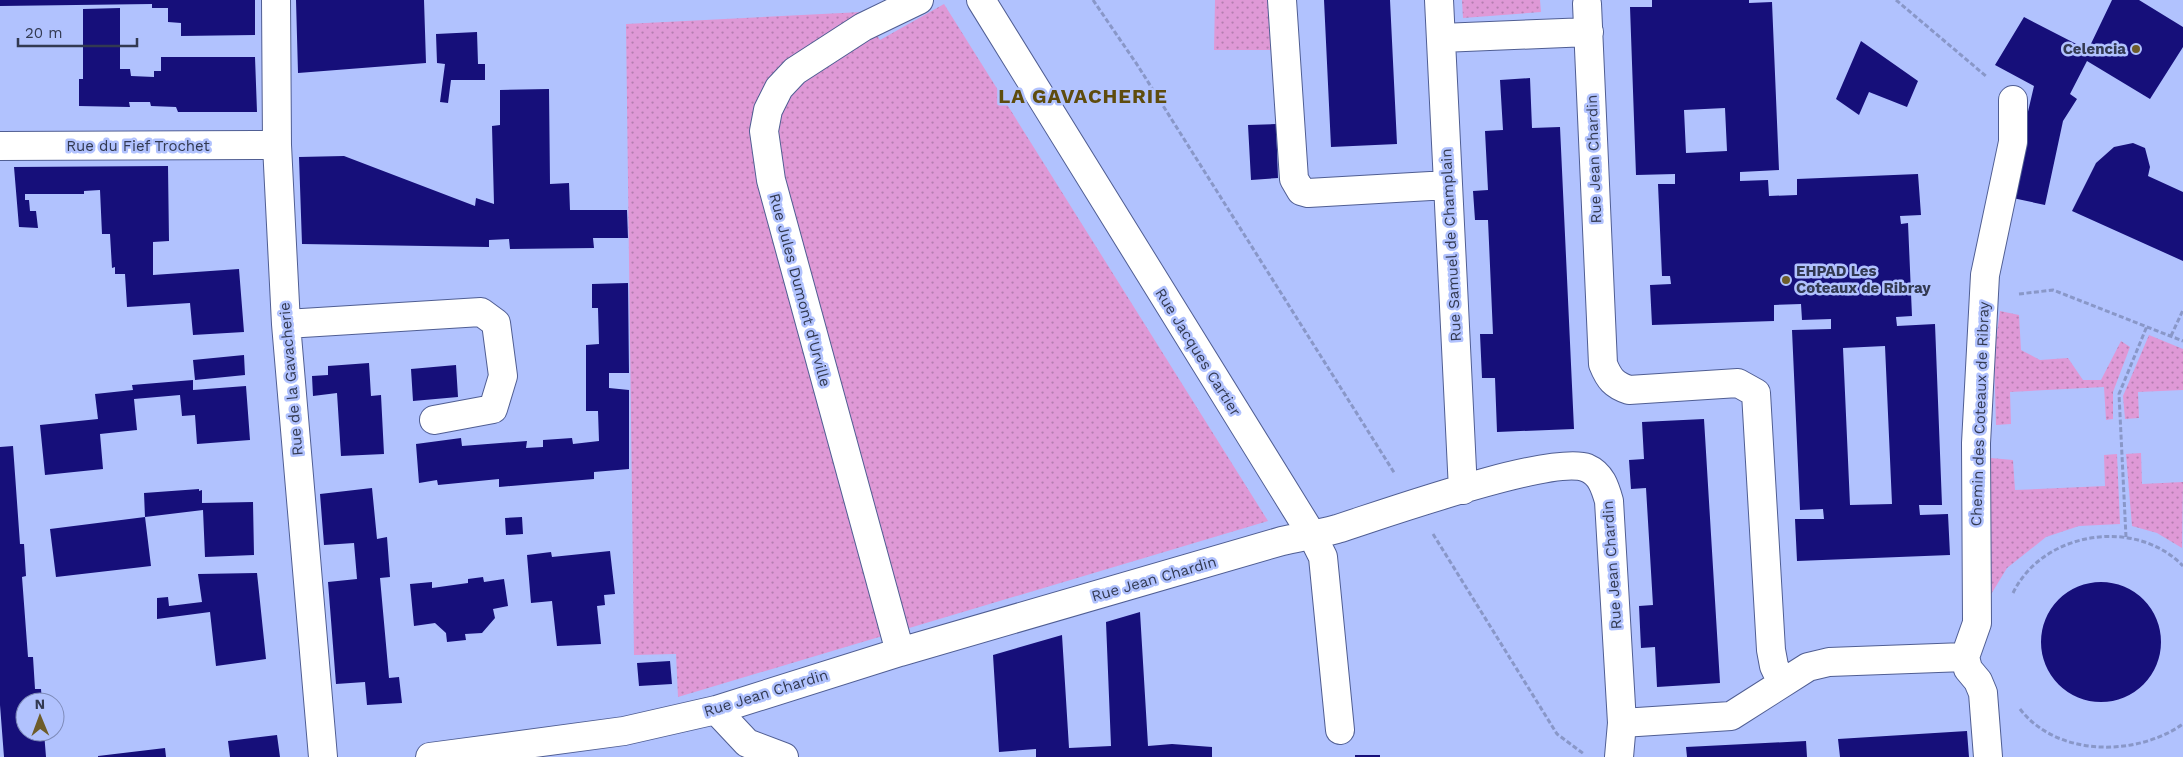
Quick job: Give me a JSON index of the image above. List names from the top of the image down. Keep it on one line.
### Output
{"streets":{"street":["Rue du Fief Trochet","Rue Jean Chardin","Rue Samuel de Champlain","Rue Jules Dumont d'Urville","Rue Jacques Cartier","Rue de la Gavacherie","Chemin des Coteaux de Ribray"]},"crossings":[["Rue du Fief Trochet","Rue de la Gavacherie"],["Rue Jean Chardin","Rue Samuel de Champlain"],["Rue Jean Chardin","Rue Jules Dumont d'Urville"],["Rue Jean Chardin","Rue Jacques Cartier"]],"districts":["LA GAVACHERIE"],"places":["Celencia","EHPAD Les Coteaux de Ribray"],"scale_bar":"20 m","north":"top"}
